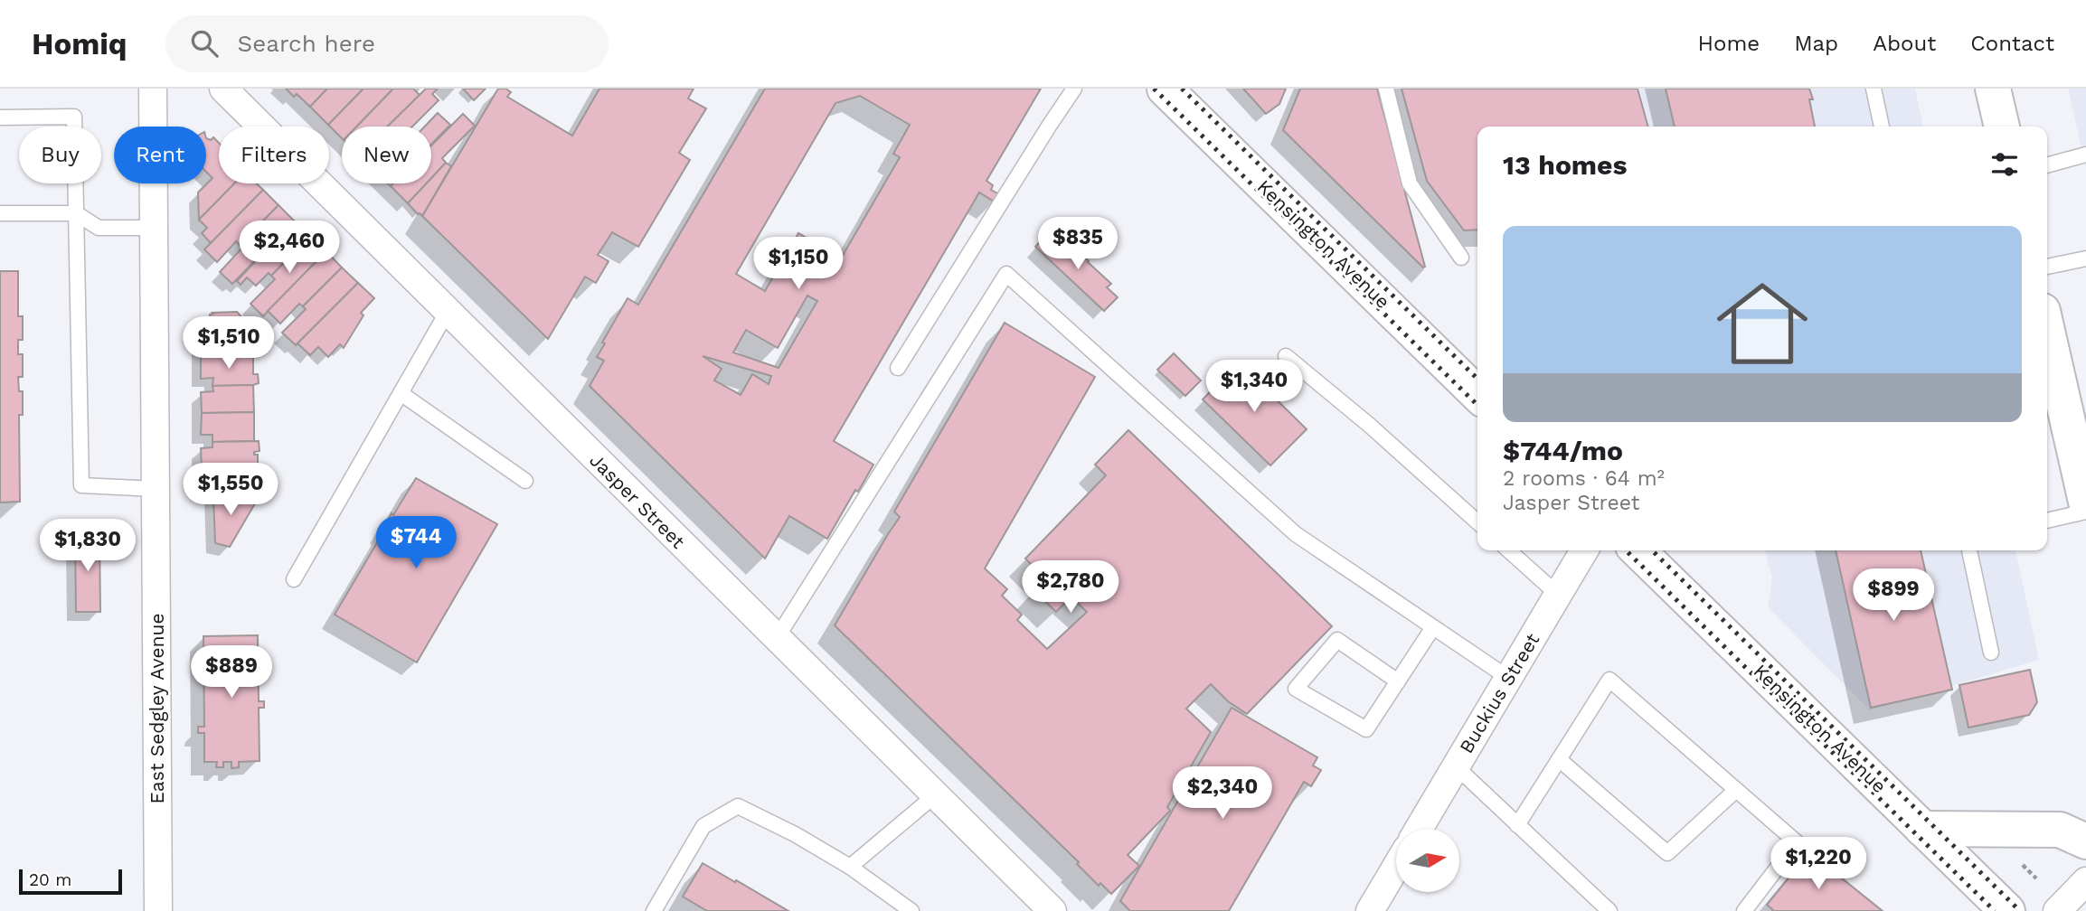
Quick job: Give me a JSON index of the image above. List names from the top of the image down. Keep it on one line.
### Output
{"streets":{"street":["Kensington Avenue","Jasper Street","Buckius Street","East Sedgley Avenue"]},"scale_bar":"20 m","north":"right","page":{"header":"Homiq","search":"Search here","nav":["Home","Map","About","Contact"],"chip":["Buy","Rent","Filters","New"],"heading":"13 homes","list":[{"name":"$744/mo","note":"2 rooms · 64 m² · Jasper Street"}],"price":["$835","$2,460","$1,150","$1,510","$1,340","$1,550","$744","$1,830","$2,780","$899","$889","$2,340","$1,220"],"scale":"20 m"}}
